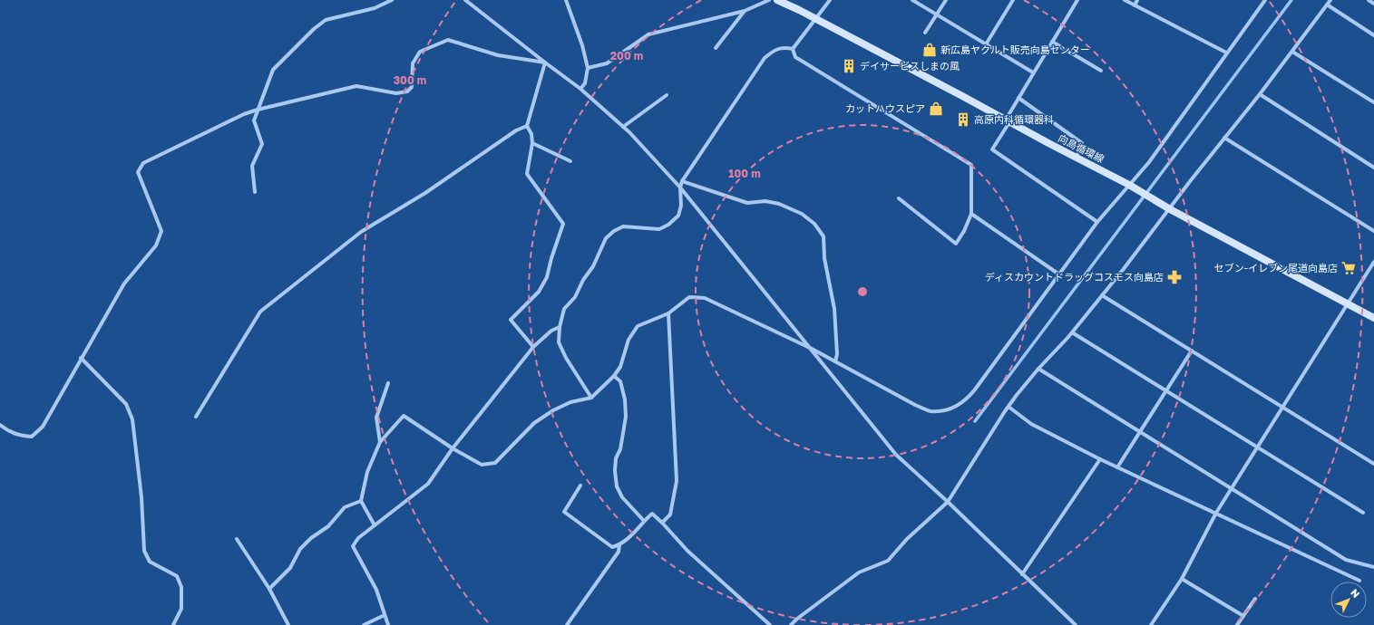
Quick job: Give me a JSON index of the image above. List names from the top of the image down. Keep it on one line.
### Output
{"streets":{"main road":["向島循環線"]},"places":{"shop":["新広島ヤクルト販売向島センター","カットハウスピア"],"building":["デイサービスしまの風","高原内科循環器科"],"supermarket":["セブン-イレブン尾道向島店"],"pharmacy":["ディスカウントドラッグコスモス向島店"]},"north":"top right","rings":["200 m","300 m","100 m"]}
